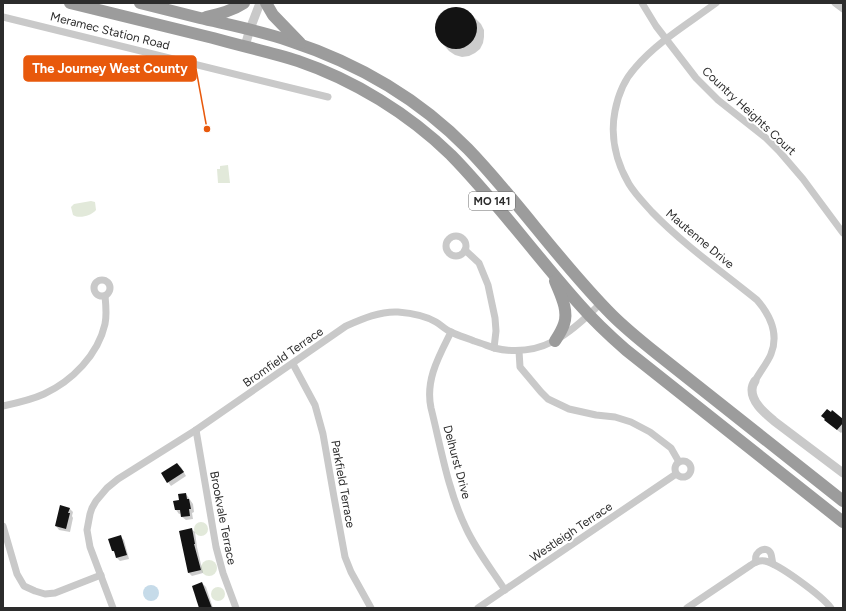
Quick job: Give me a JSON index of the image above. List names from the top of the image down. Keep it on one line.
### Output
{"streets":{"highway":["MO 141"],"street":["Meramec Station Road","Country Heights Court","Mautenne Drive","Bromfield Terrace","Delhurst Drive","Parkfield Terrace","Brookvale Terrace","Westleigh Terrace"]},"crossings":[["Country Heights Court","Mautenne Drive"],["MO 141","Bromfield Terrace"],["Bromfield Terrace","Delhurst Drive"],["Bromfield Terrace","Parkfield Terrace"],["Bromfield Terrace","Brookvale Terrace"],["Delhurst Drive","Westleigh Terrace"]],"places":["The Journey West County"]}
